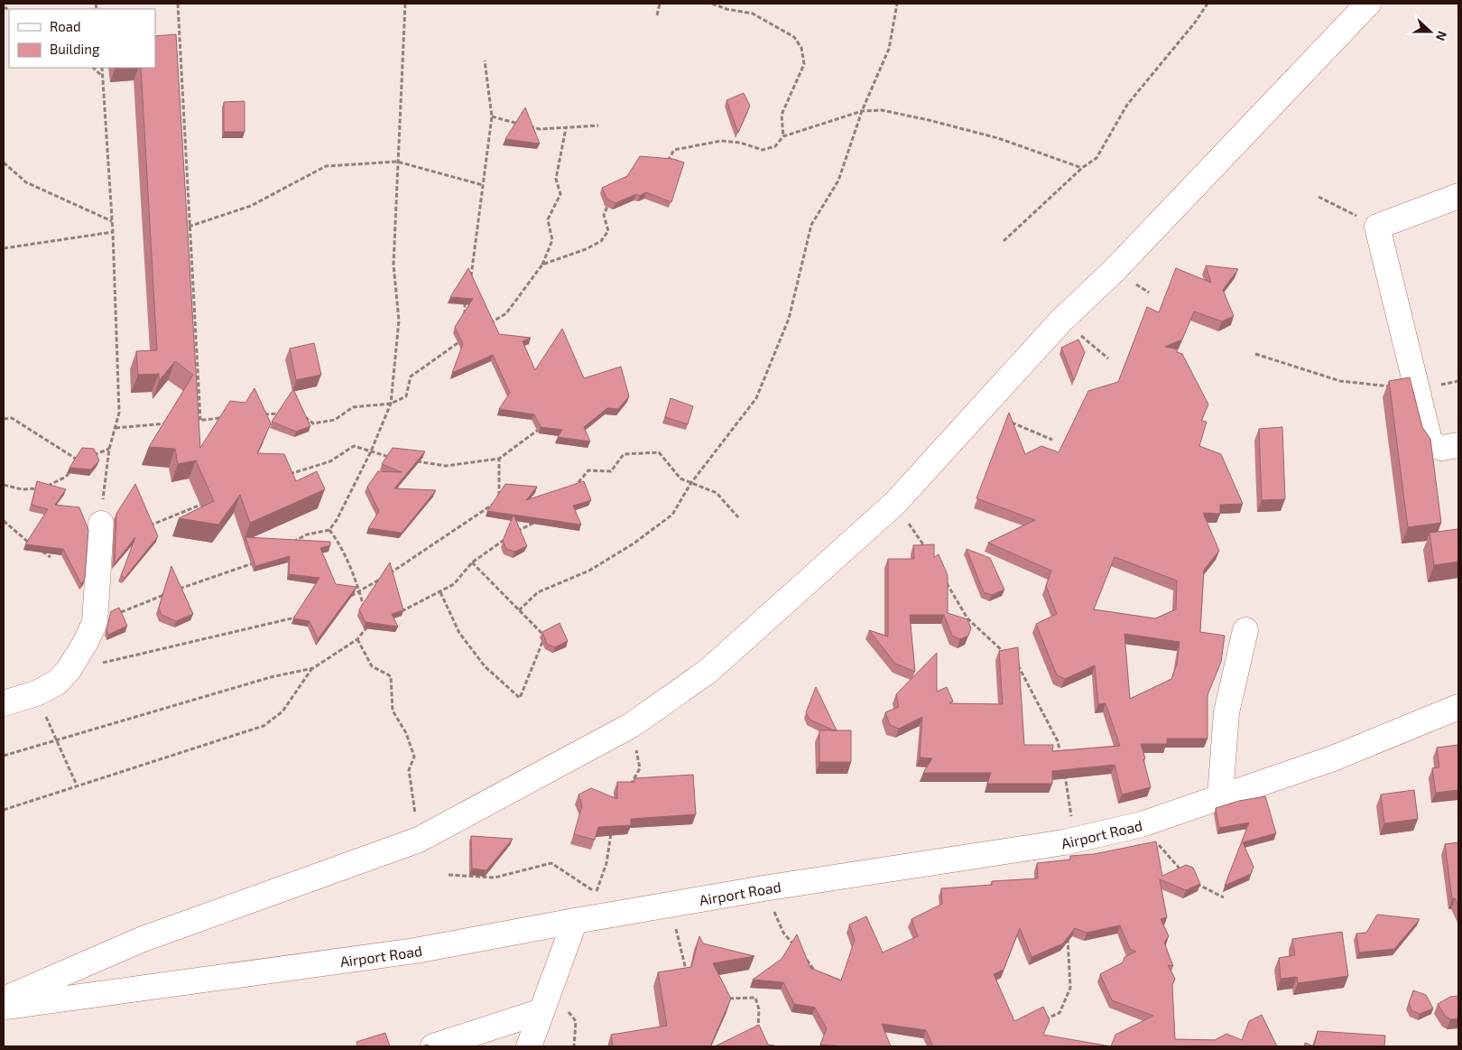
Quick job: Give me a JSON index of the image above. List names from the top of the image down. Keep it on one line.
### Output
{"streets":{"street":["Airport Road"]},"legend":["Road","Building"],"north":"right"}
